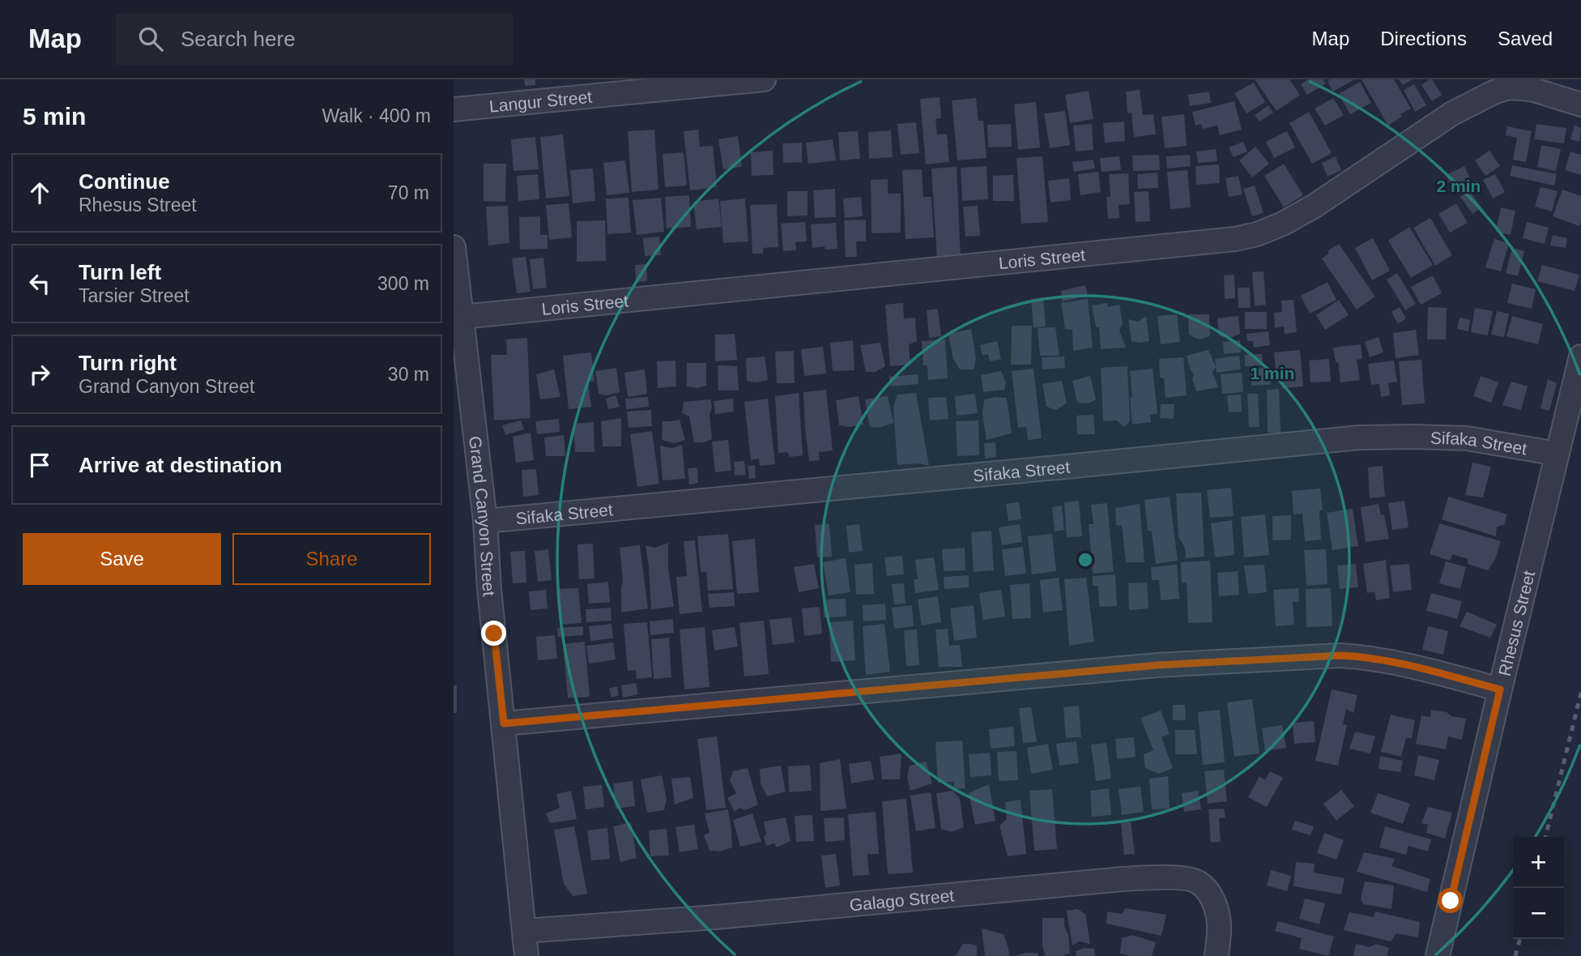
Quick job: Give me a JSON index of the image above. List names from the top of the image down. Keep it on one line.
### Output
{"streets":{"street":["Langur Street","Loris Street","Sifaka Street","Grand Canyon Street","Rhesus Street","Galago Street"]},"crossings":[["Loris Street","Grand Canyon Street"],["Sifaka Street","Grand Canyon Street"],["Sifaka Street","Rhesus Street"],["Grand Canyon Street","Galago Street"]],"page":{"header":"Map","search":"Search here","nav":["Map","Directions","Saved"],"heading":["5 min","Walk · 400 m"],"list":[["Continue","Rhesus Street","70 m"],["Turn left","Tarsier Street","300 m"],["Turn right","Grand Canyon Street","30 m"],"Arrive at destination"],"buttons":["Save","Share"],"map_buttons":["+","−"]},"rings":["2 min","1 min"]}
